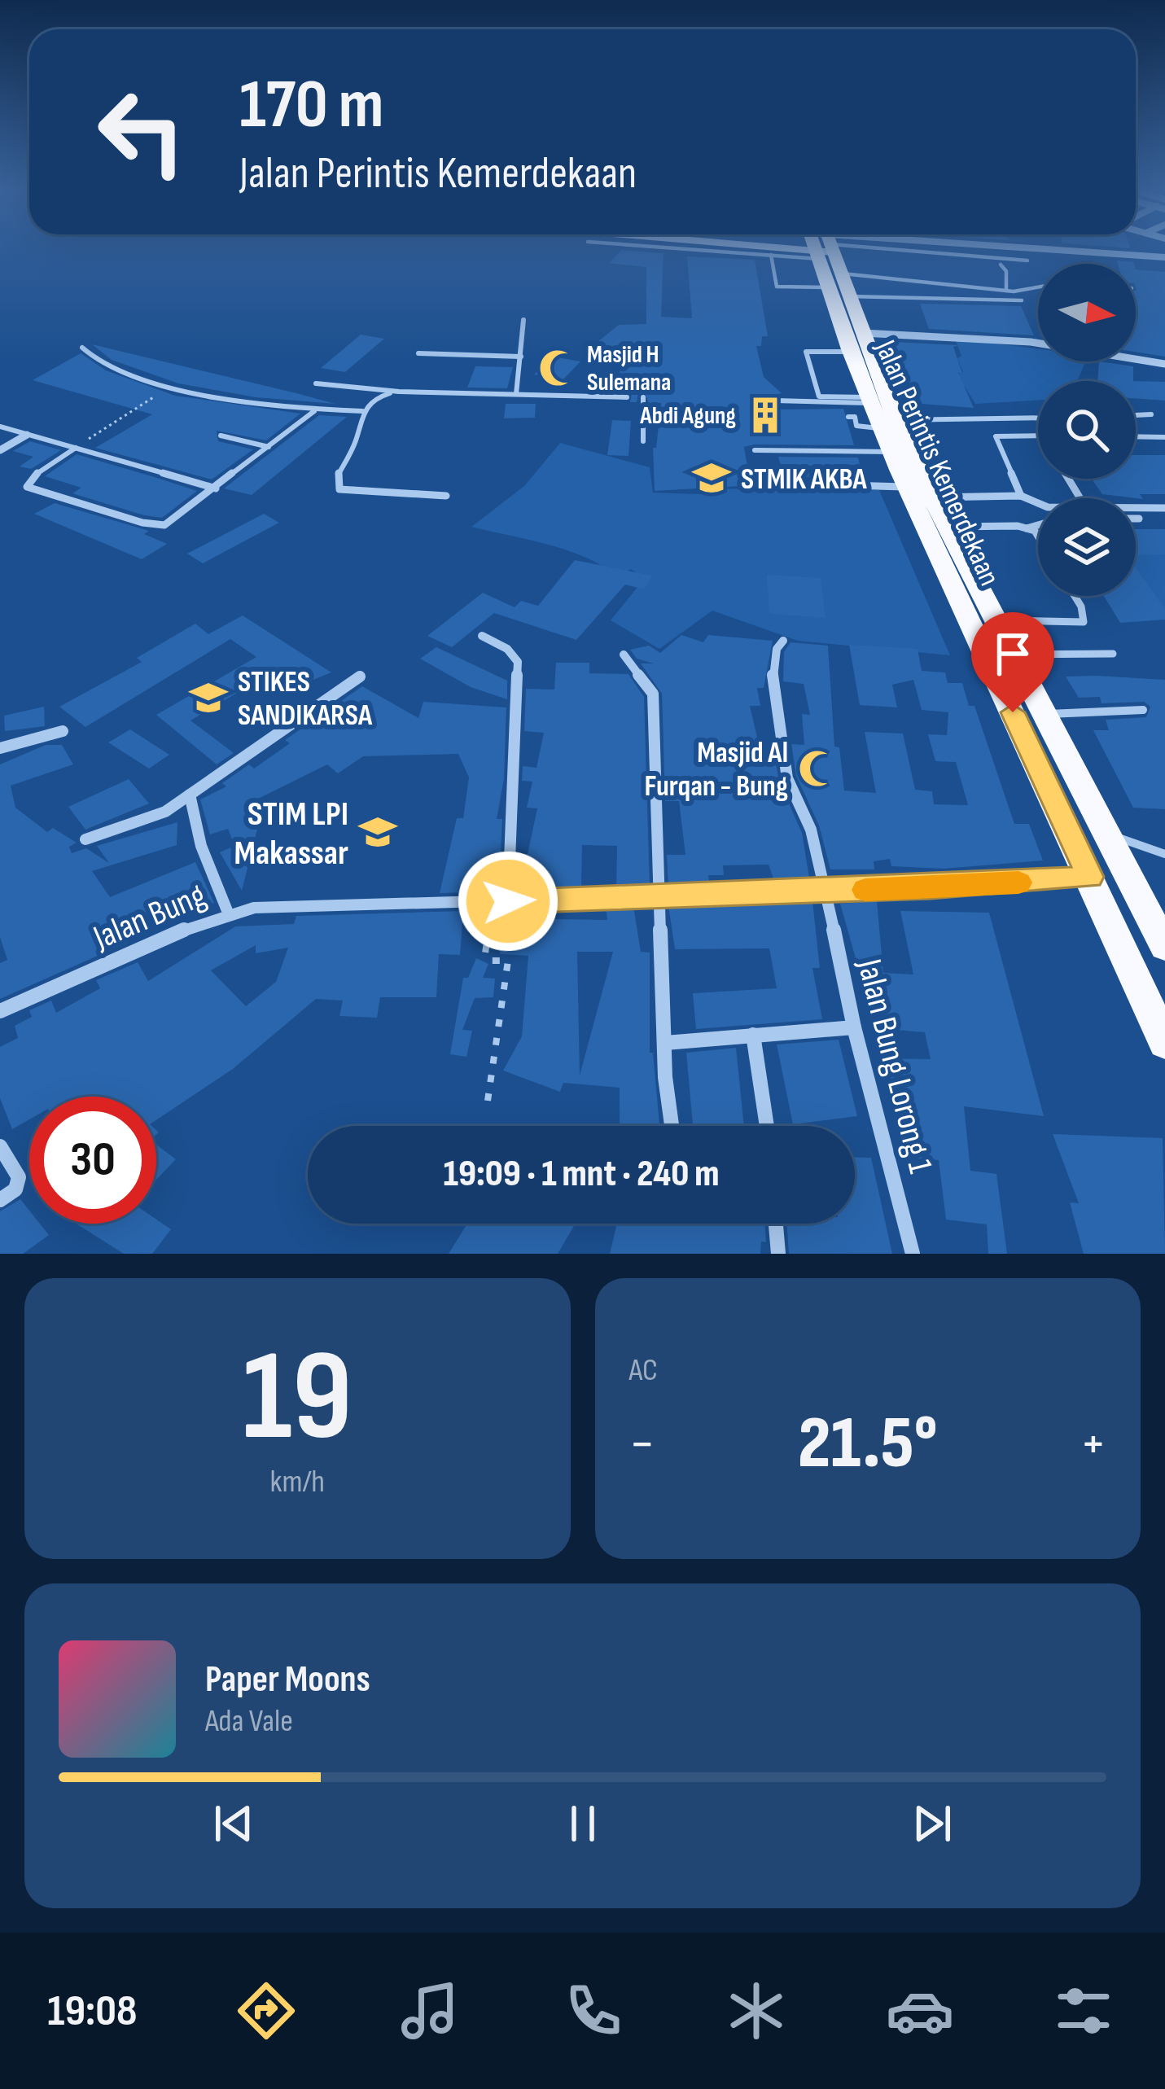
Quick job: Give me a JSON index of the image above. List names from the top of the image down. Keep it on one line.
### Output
{"streets":{"highway":["Jalan Perintis Kemerdekaan"],"street":["Jalan Bung","Jalan Bung Lorong 1"]},"crossings":[["Jalan Perintis Kemerdekaan","Jalan Bung"],["Jalan Bung","Jalan Bung Lorong 1"]],"places":{"mosque":["Masjid H Sulemana","Masjid Al Furqan - Bung"],"building":["Abdi Agung"],"school or university":["STMIK AKBA","STIKES SANDIKARSA","STIM LPI Makassar"]},"north":"right","page":{"turn":["170 m","Jalan Perintis Kemerdekaan"],"limit":"30","trip":"19:09 · 1 mnt · 240 m","tile":[["19","km/h"],"AC"],"heat":["−","21.5°","+"],"song":["Paper Moons","Ada Vale"],"tabs":"19:08"}}
